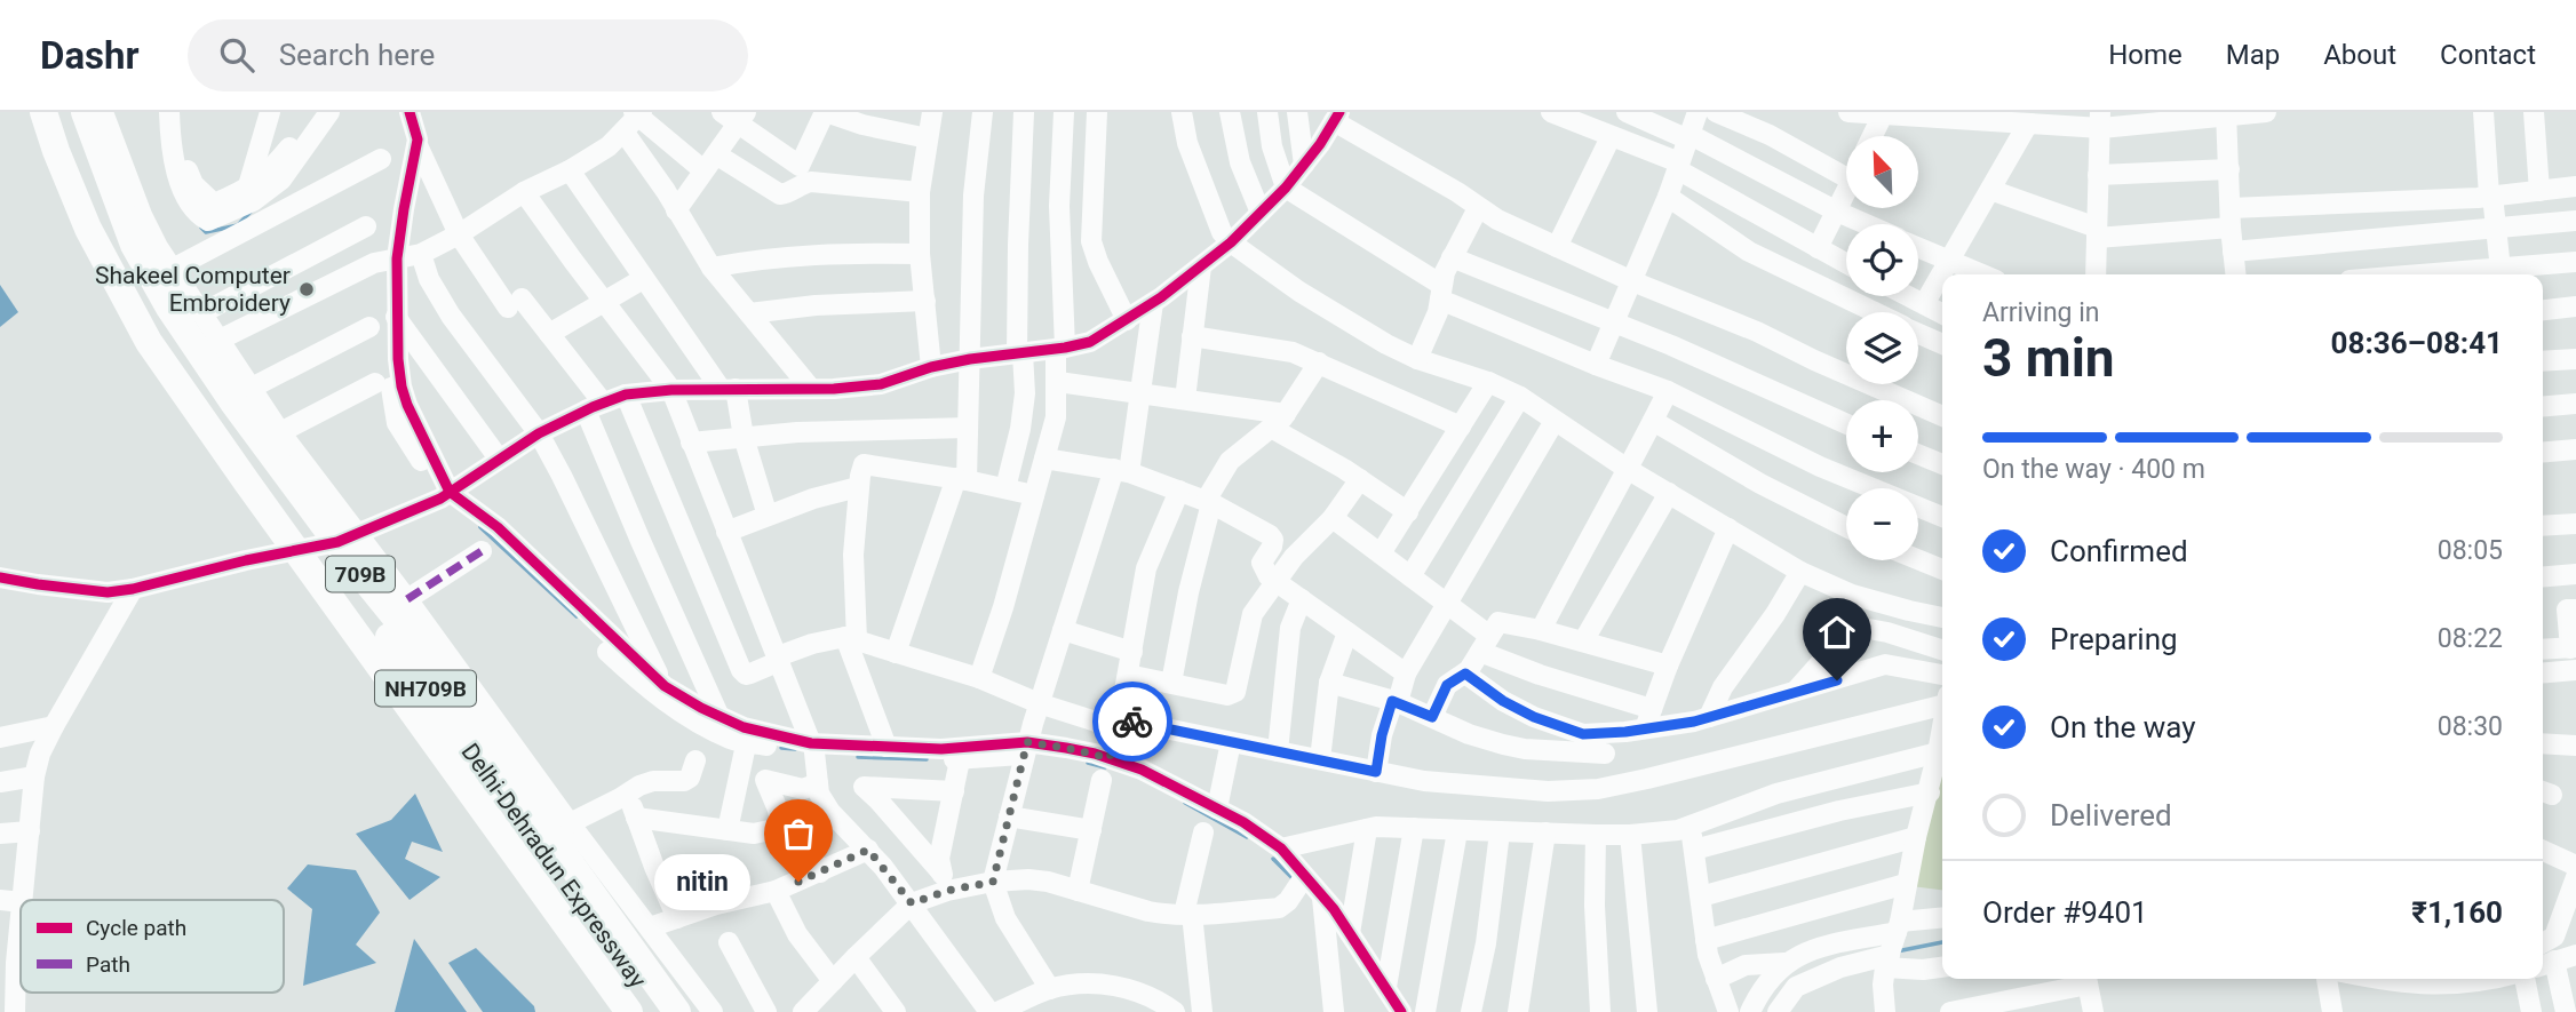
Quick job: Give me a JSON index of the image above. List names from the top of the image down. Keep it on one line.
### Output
{"streets":{"highway":["709B","NH709B","Delhi-Dehradun Expressway"]},"places":["Shakeel Computer Embroidery","nitin"],"legend":["Cycle path","Path"],"north":"top left","page":{"header":"Dashr","search":"Search here","nav":["Home","Map","About","Contact"],"map_buttons":["+","−"],"heading":["3 min","Arriving in","08:36–08:41"],"panel":["Order #9401","₹1,160"],"bar":"On the way · 400 m","list":[["Confirmed","08:05"],["Preparing","08:22"],["On the way","08:30"],"Delivered"],"bubble":"nitin"}}
